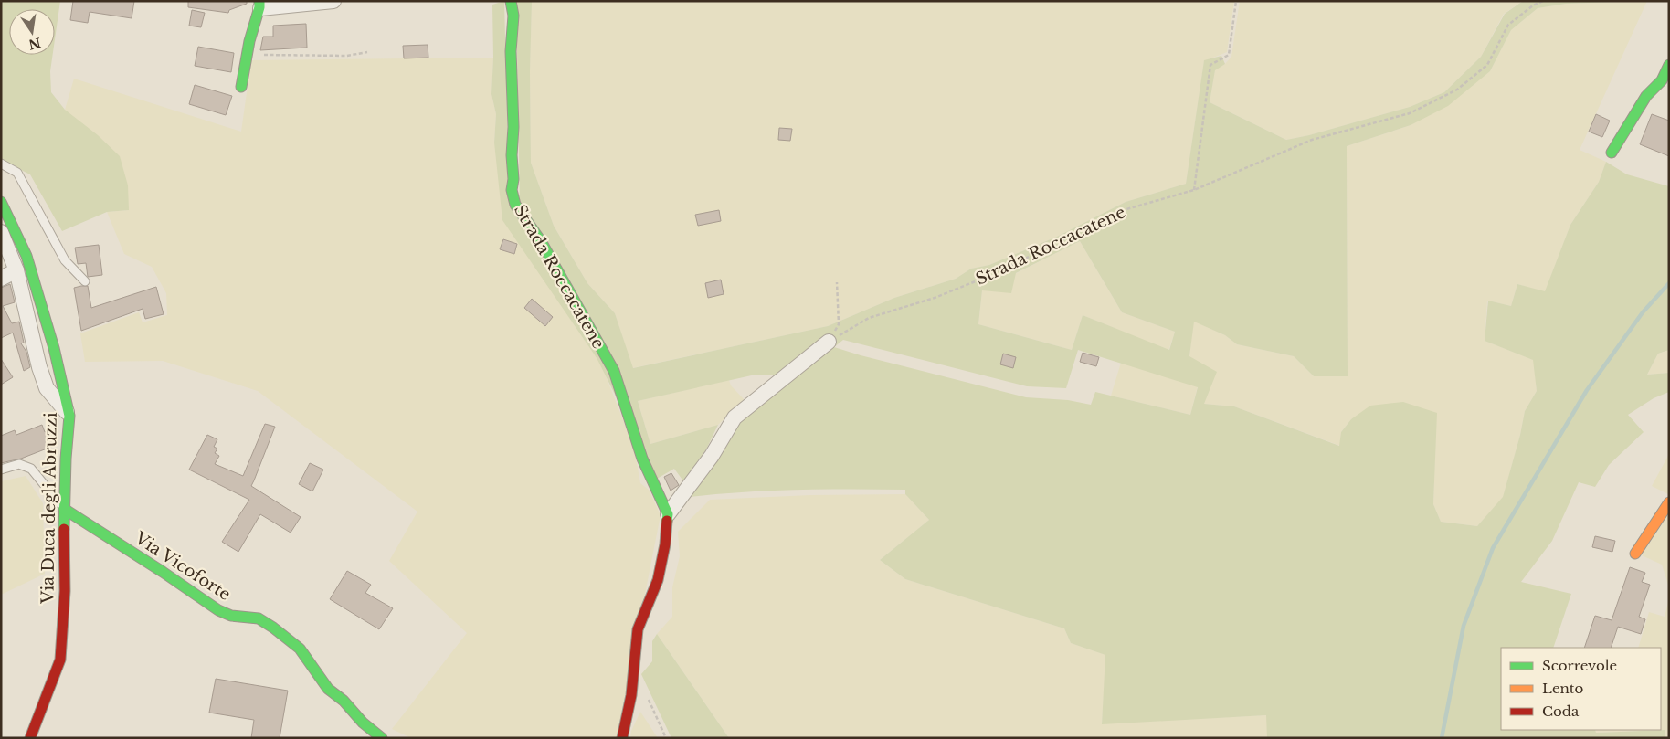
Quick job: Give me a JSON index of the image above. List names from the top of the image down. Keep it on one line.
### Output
{"streets":{"street":["Strada Roccacatene","Via Duca degli Abruzzi","Via Vicoforte"]},"crossings":[["Via Duca degli Abruzzi","Via Vicoforte"]],"legend":["Scorrevole","Lento","Coda"],"north":"bottom"}
